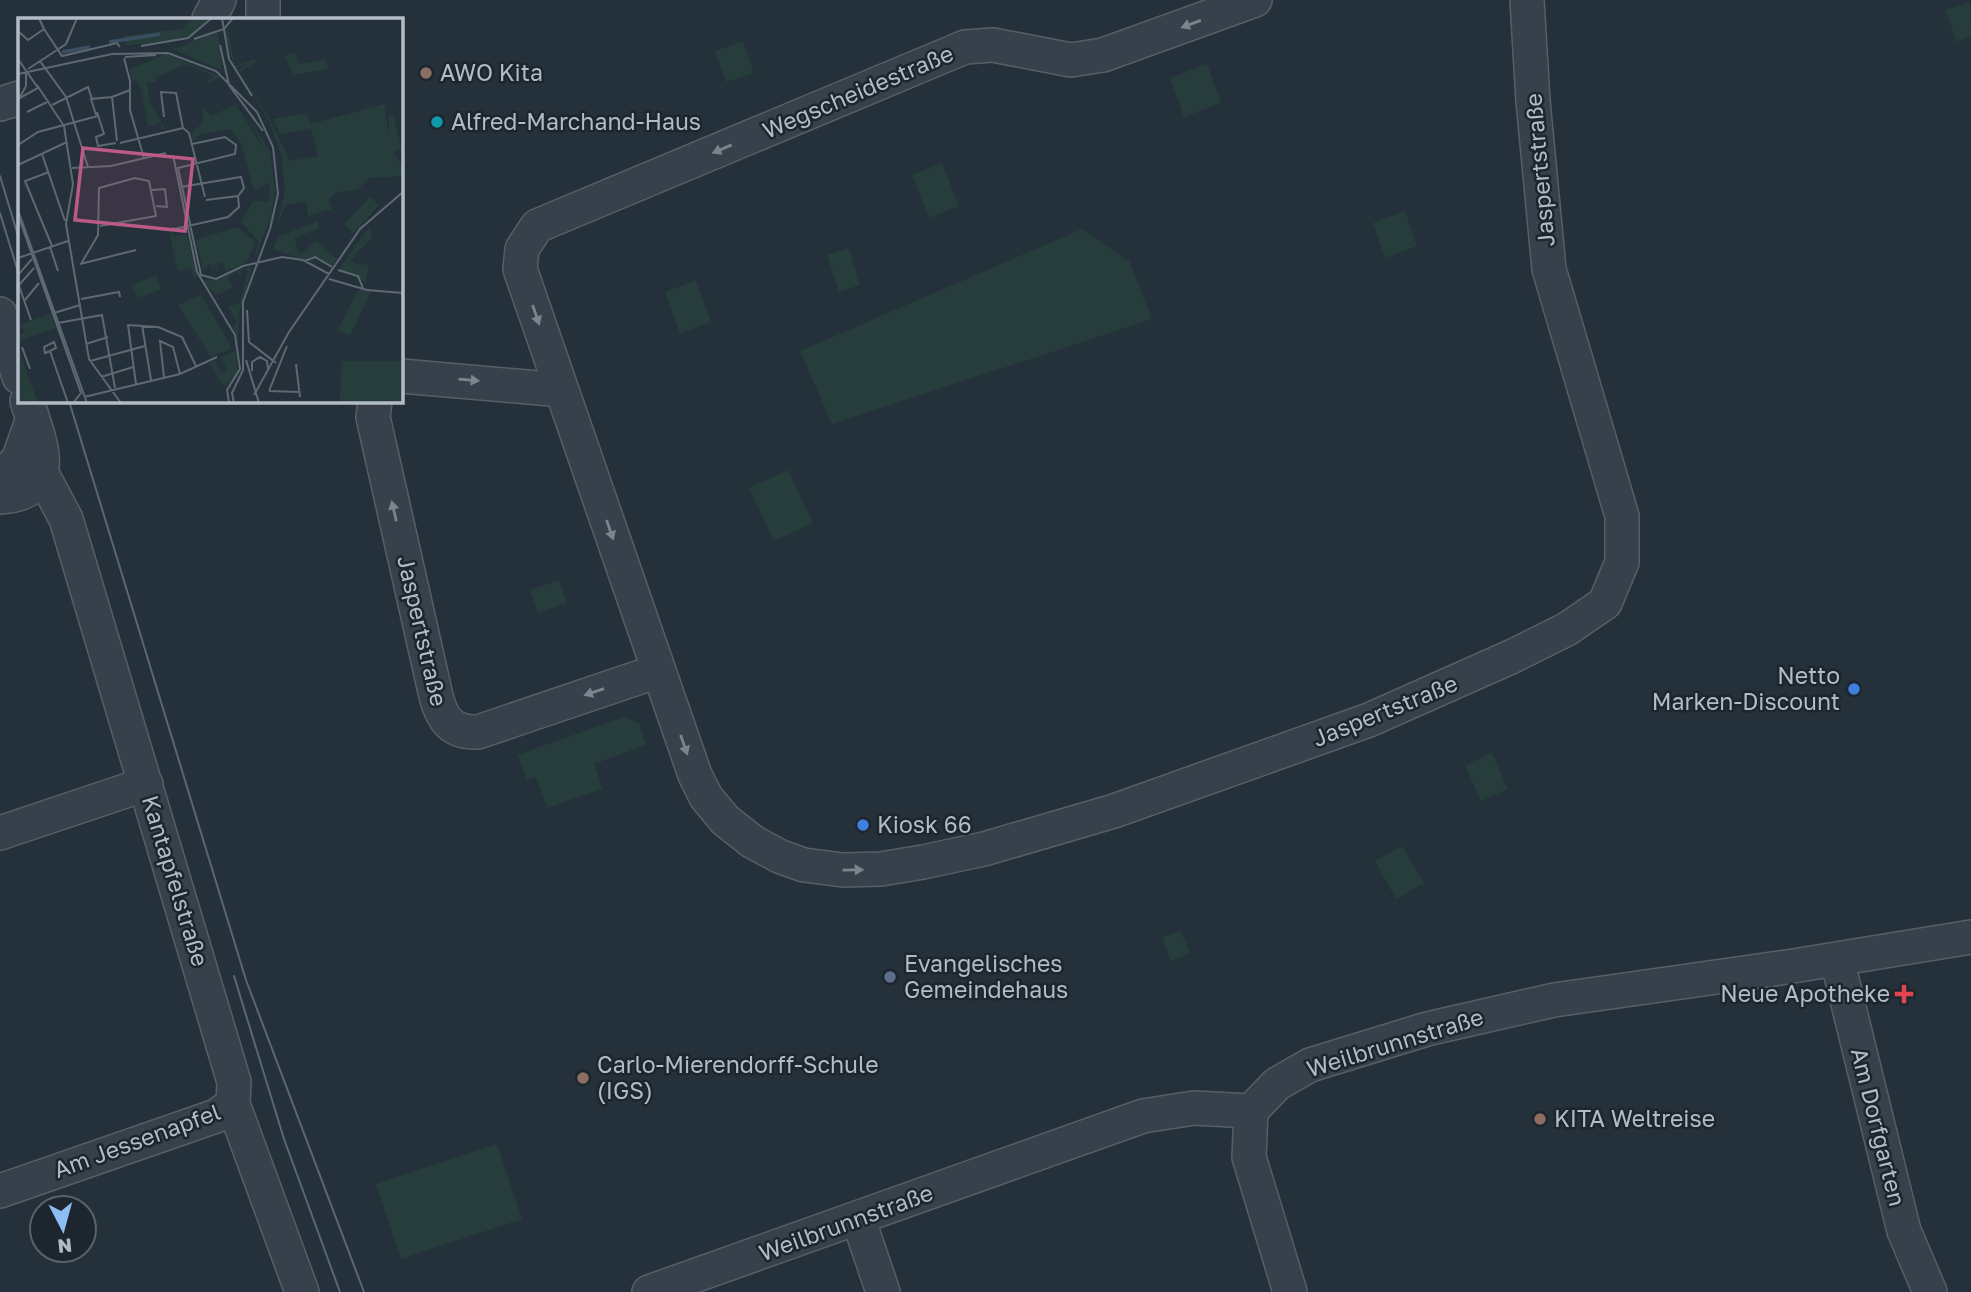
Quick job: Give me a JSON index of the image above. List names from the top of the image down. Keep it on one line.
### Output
{"streets":{"street":["Wegscheidestraße","Jaspertstraße","Kantapfelstraße","Weilbrunnstraße","Am Dorfgarten","Am Jessenapfel"]},"crossings":[["Wegscheidestraße","Jaspertstraße"],["Kantapfelstraße","Am Jessenapfel"],["Weilbrunnstraße","Am Dorfgarten"]],"one_way":["Wegscheidestraße"],"places":{"other":["AWO Kita","Alfred-Marchand-Haus","Netto Marken-Discount","Kiosk 66","Evangelisches Gemeindehaus","Carlo-Mierendorff-Schule (IGS)","KITA Weltreise"],"health":["Neue Apotheke"]},"north":"bottom"}
